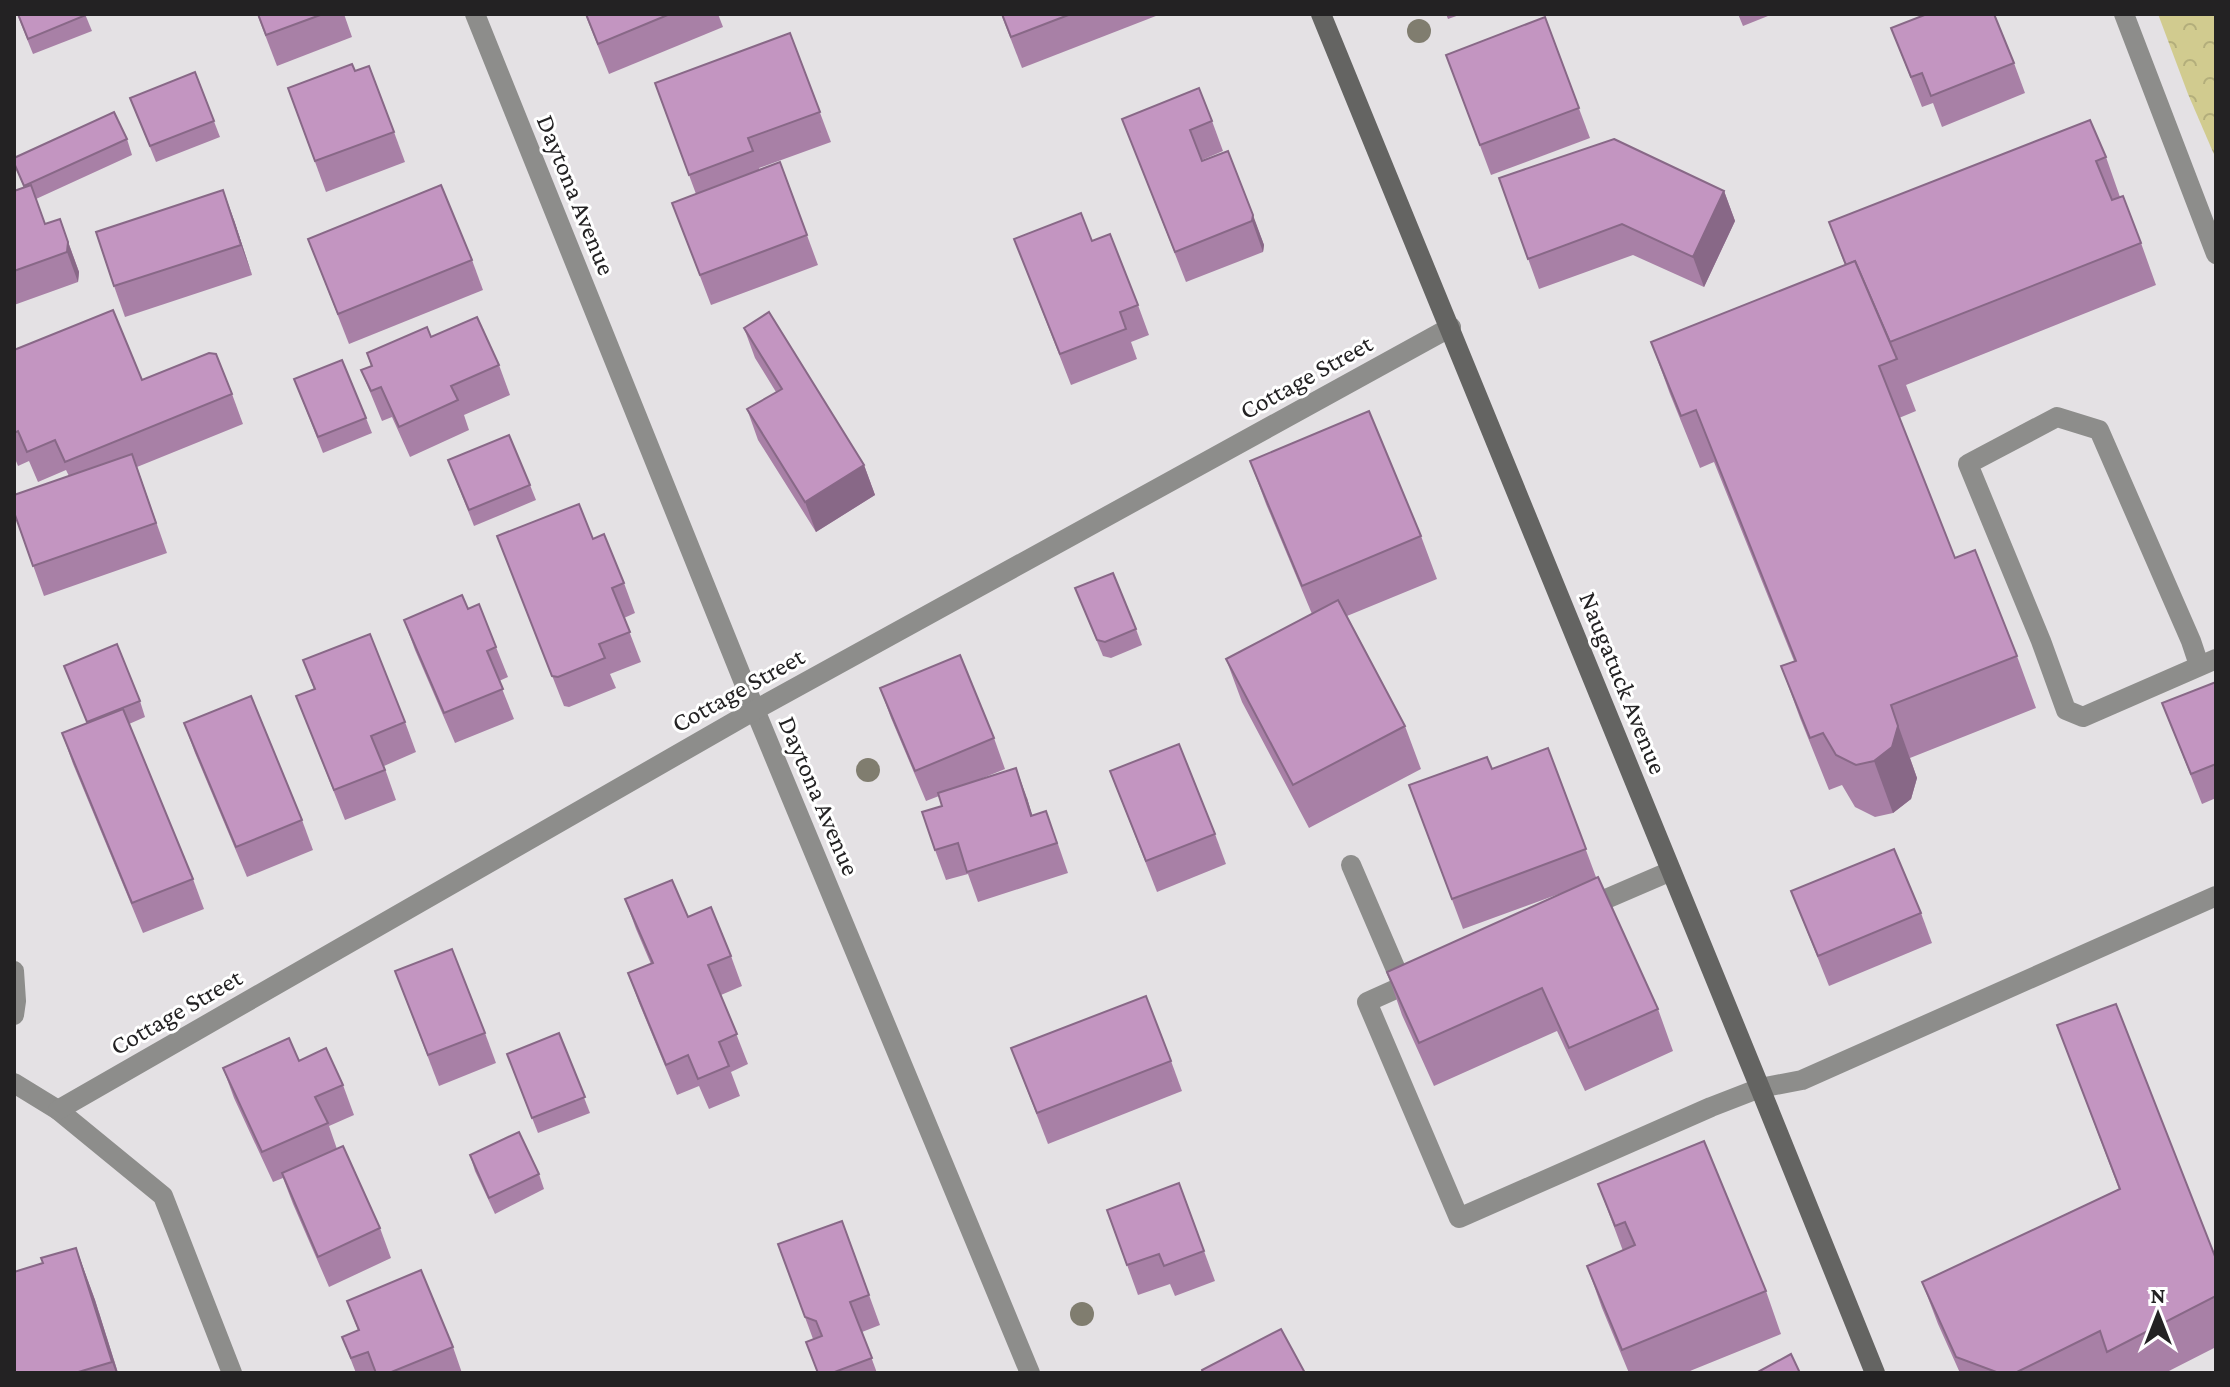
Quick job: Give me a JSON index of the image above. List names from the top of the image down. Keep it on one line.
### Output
{"streets":{"main road":["Naugatuck Avenue"],"street":["Daytona Avenue","Cottage Street"]},"crossings":[["Daytona Avenue","Cottage Street"],["Cottage Street","Naugatuck Avenue"]],"north":"top"}
